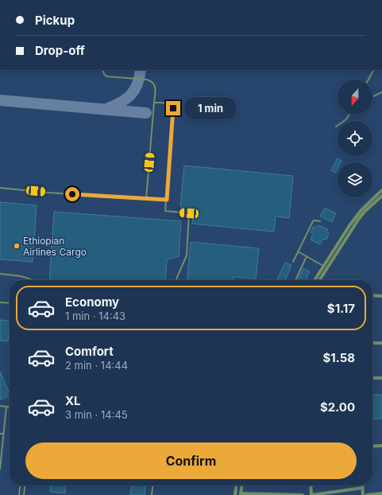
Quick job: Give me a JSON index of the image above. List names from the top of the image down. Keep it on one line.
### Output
{"places":["Ethiopian Airlines Cargo"],"north":"bottom","page":{"banner":["Pickup","Drop-off"],"bubble":"1 min","list":[{"name":"Economy","note":"1 min · 14:43","value":"$1.17"},{"name":"Comfort","note":"2 min · 14:44","value":"$1.58"},{"name":"XL","note":"3 min · 14:45","value":"$2.00"}],"buttons":"Confirm"}}
